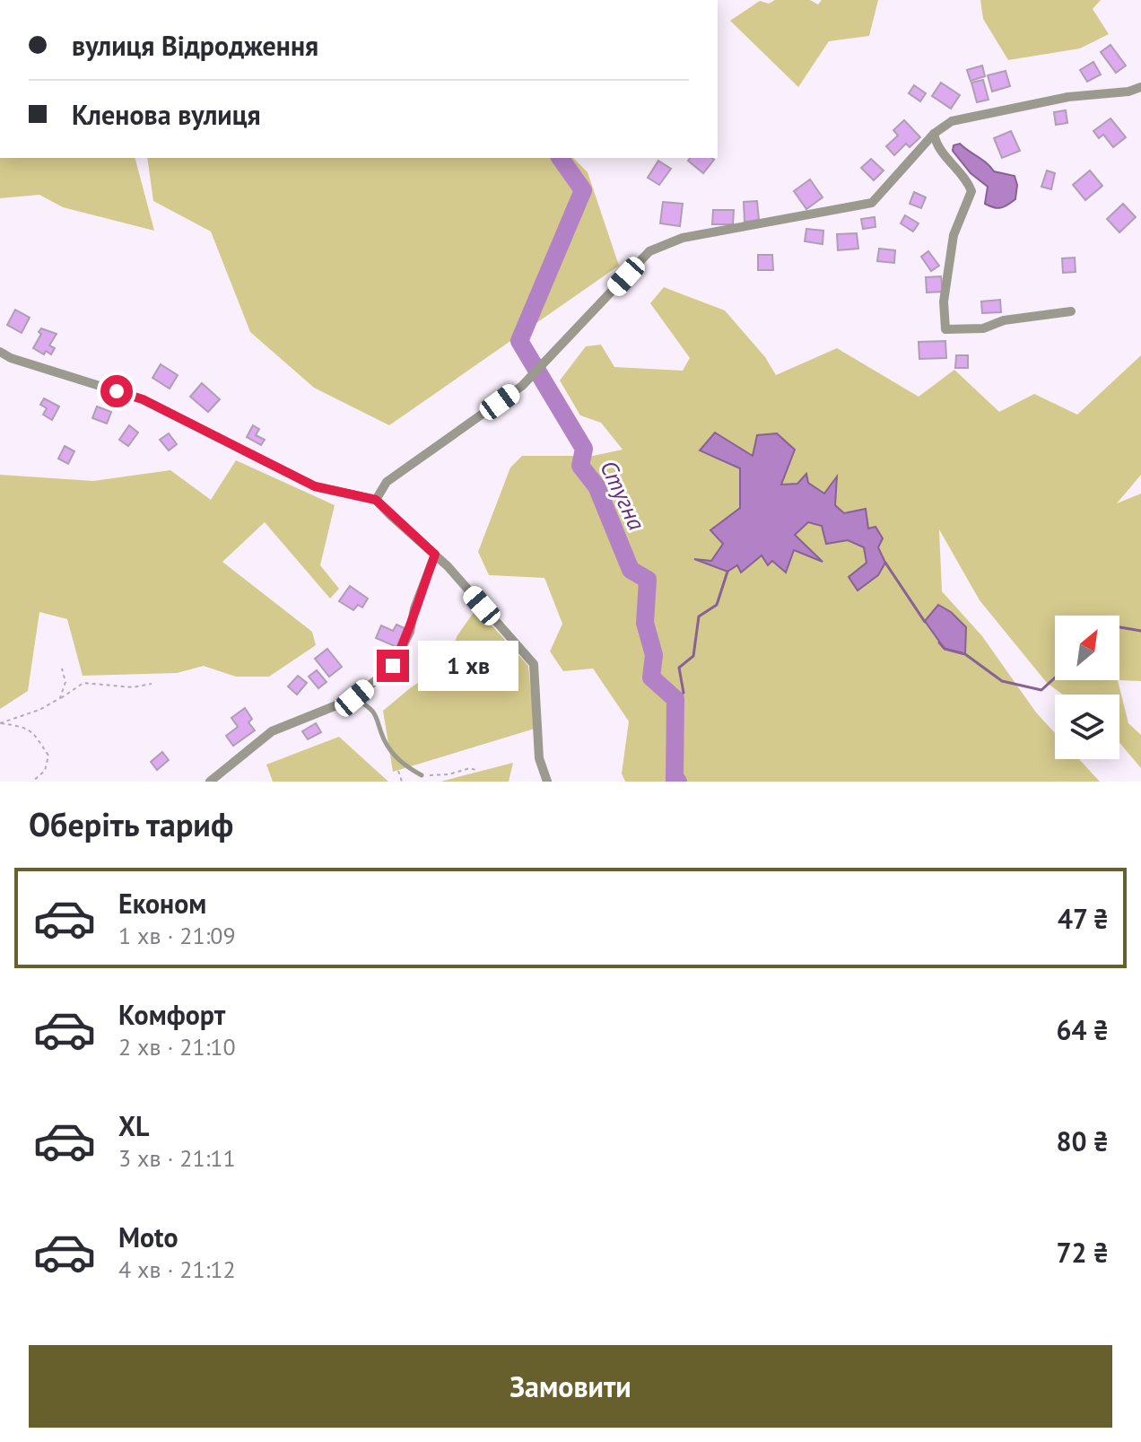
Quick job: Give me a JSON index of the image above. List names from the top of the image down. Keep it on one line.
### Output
{"water":["Стугна"],"north":"top right","page":{"banner":["вулиця Відродження","Кленова вулиця"],"bubble":"1 хв","heading":"Оберіть тариф","list":[{"name":"Економ","note":"1 хв · 21:09","value":"47 ₴"},{"name":"Комфорт","note":"2 хв · 21:10","value":"64 ₴"},{"name":"XL","note":"3 хв · 21:11","value":"80 ₴"},{"name":"Moto","note":"4 хв · 21:12","value":"72 ₴"}],"buttons":"Замовити"}}
